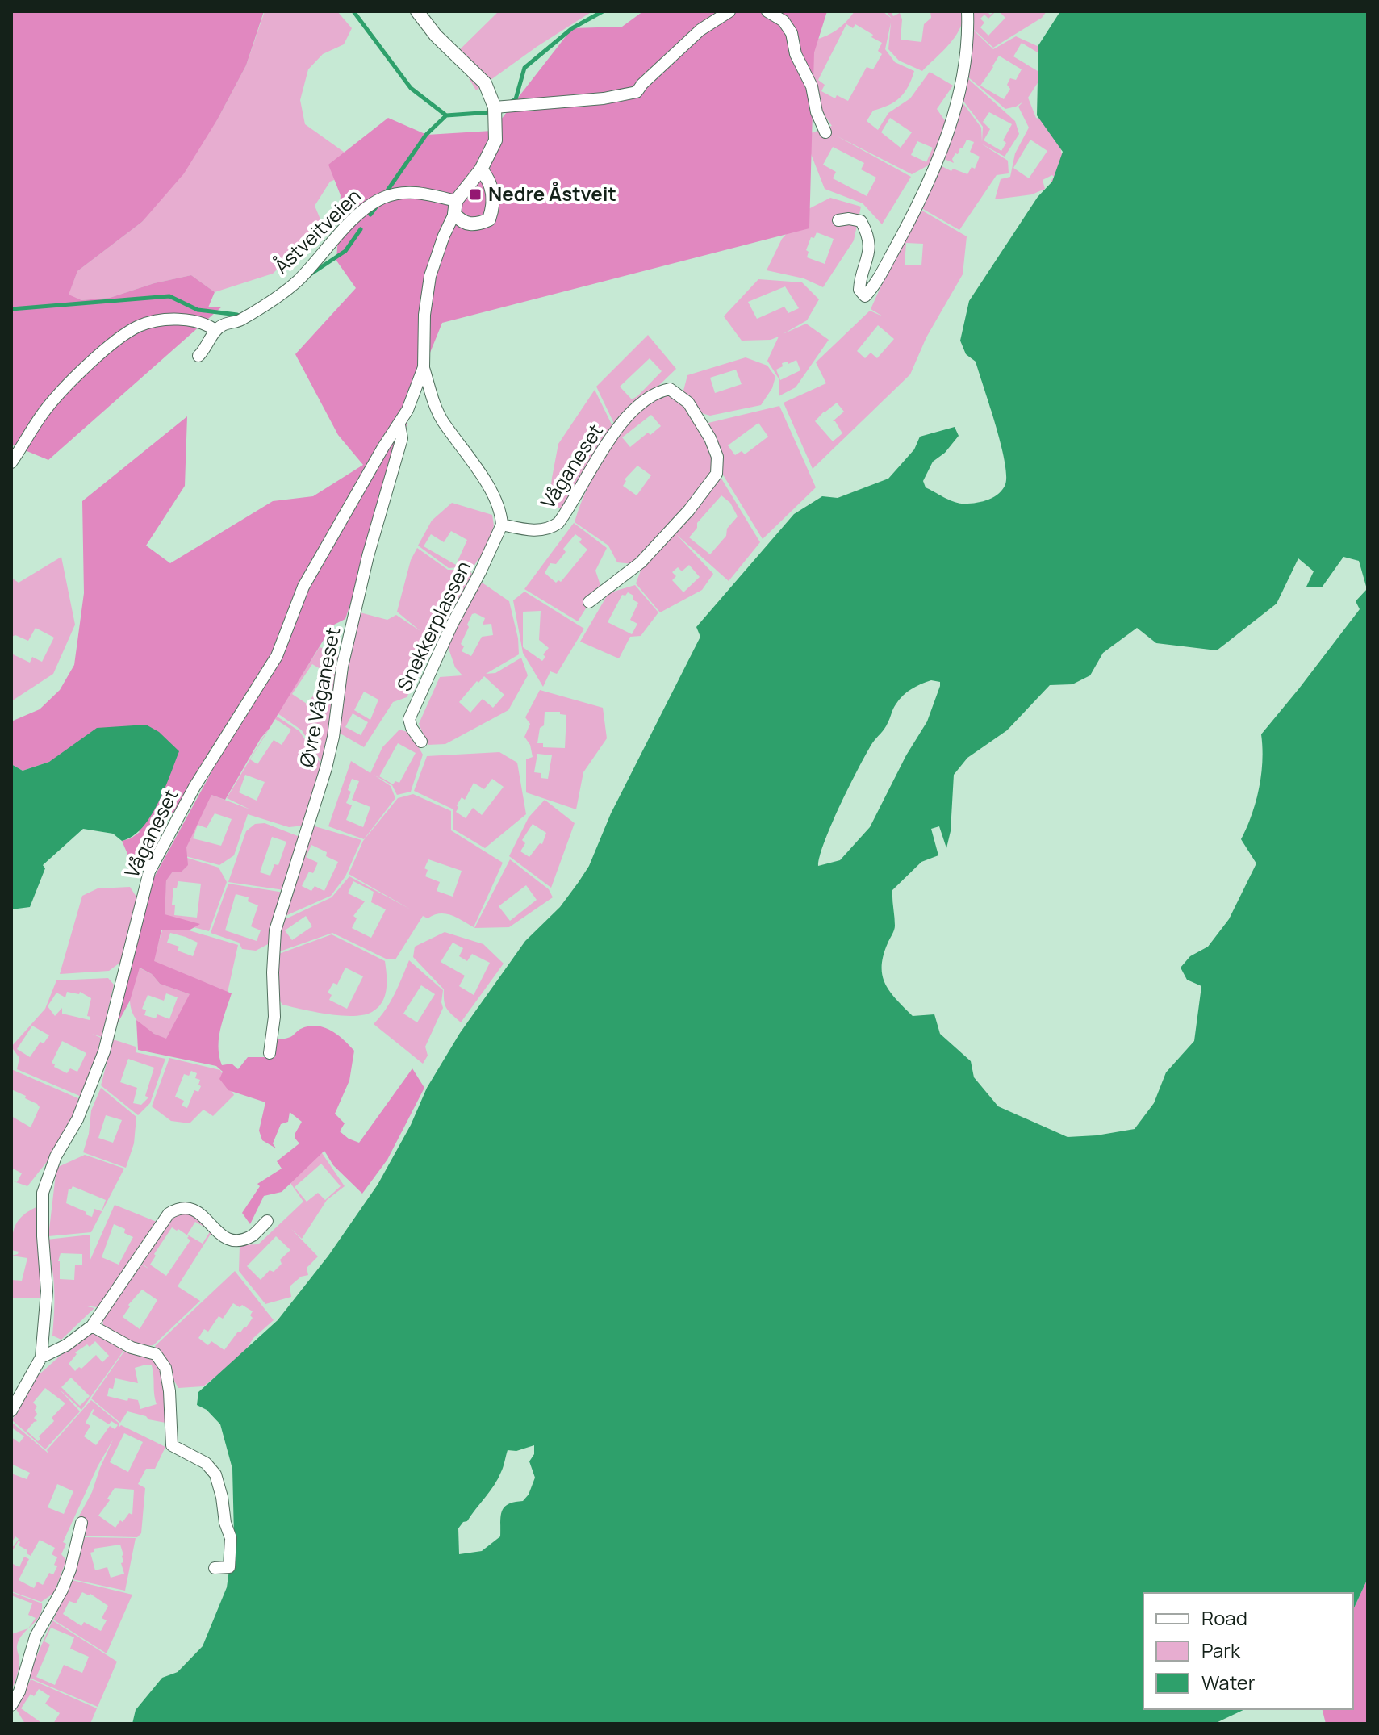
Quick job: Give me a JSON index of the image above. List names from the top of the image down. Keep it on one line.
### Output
{"streets":{"street":["Åstveitveien","Våganeset","Snekkerplassen","Øvre Våganeset"]},"crossings":[["Åstveitveien","Våganeset"],["Våganeset","Snekkerplassen"],["Våganeset","Øvre Våganeset"]],"places":{"transit":["Nedre Åstveit"]},"legend":["Road","Park","Water"]}
